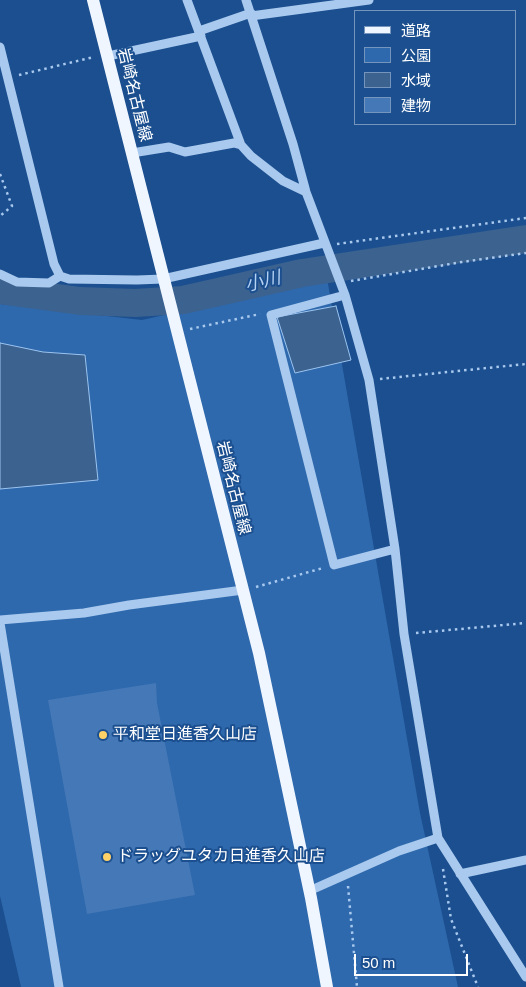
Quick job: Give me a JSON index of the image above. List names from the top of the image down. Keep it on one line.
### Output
{"streets":{"main road":["岩崎名古屋線"]},"water":["小川"],"places":["平和堂日進香久山店","ドラッグユタカ日進香久山店"],"legend":["道路","公園","水域","建物"],"scale_bar":"50 m"}
